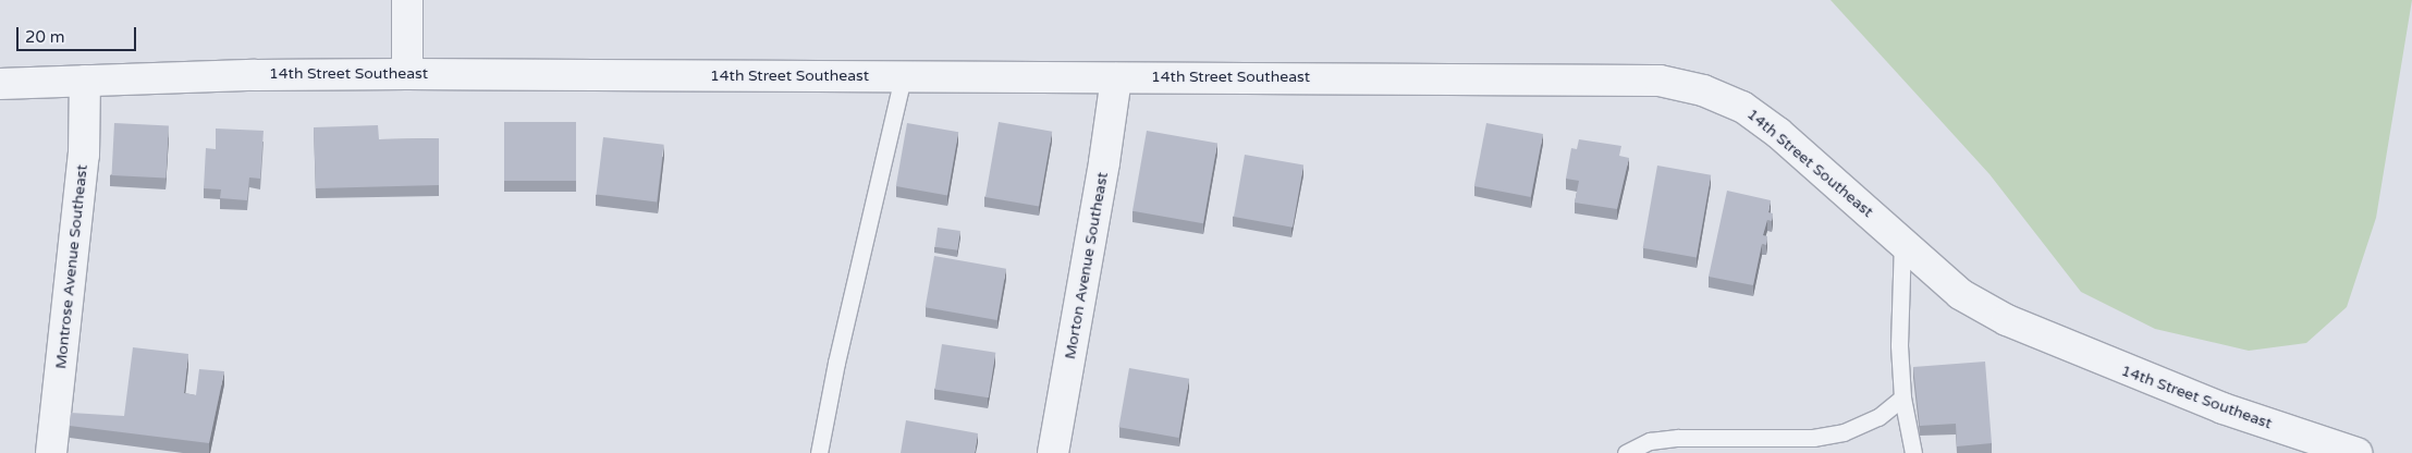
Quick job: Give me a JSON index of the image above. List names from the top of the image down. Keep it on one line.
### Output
{"streets":{"street":["14th Street Southeast","Morton Avenue Southeast","Montrose Avenue Southeast"]},"crossings":[["14th Street Southeast","Morton Avenue Southeast"],["14th Street Southeast","Montrose Avenue Southeast"]],"scale_bar":"20 m"}
